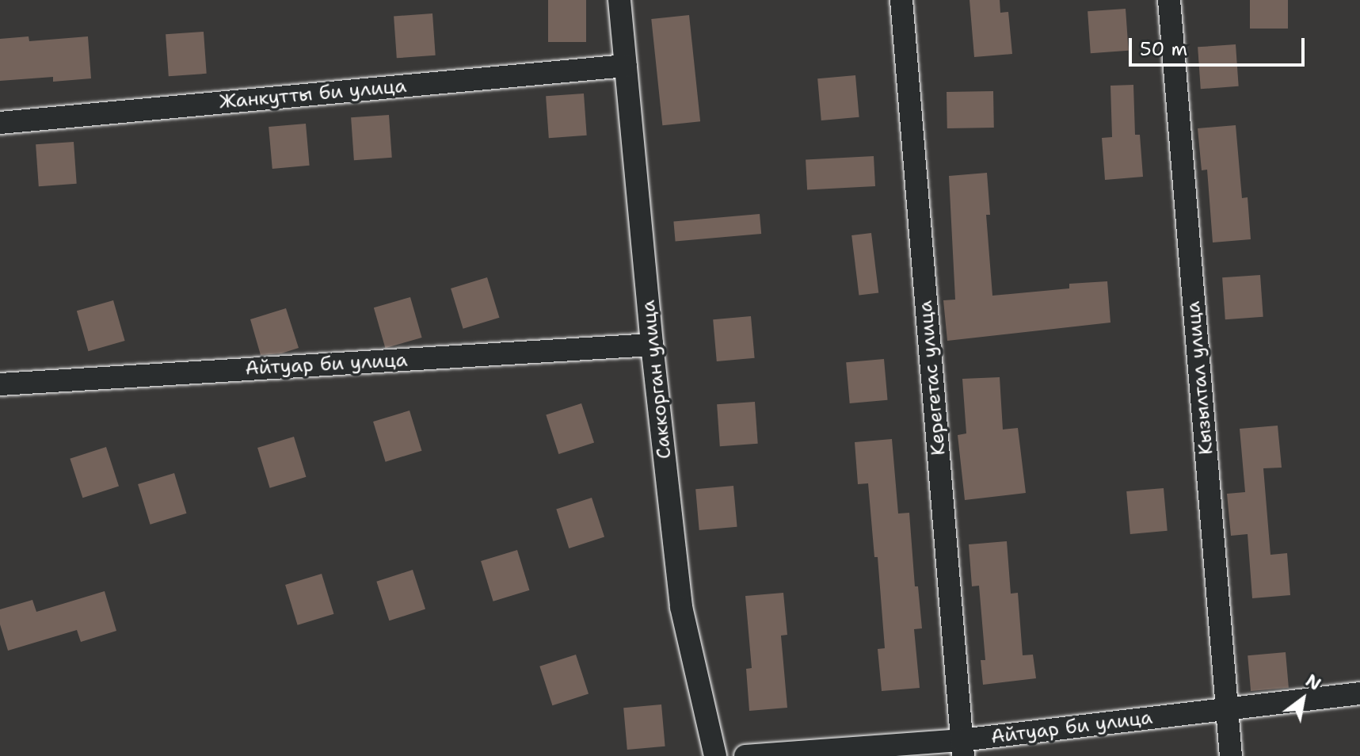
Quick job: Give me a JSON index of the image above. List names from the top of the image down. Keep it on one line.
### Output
{"streets":{"street":["Жанкутты би улица","Айтуар би улица","Керегетас улица","Кызылтал улица","Саккорган улица"]},"crossings":[["Жанкутты би улица","Саккорган улица"],["Айтуар би улица","Керегетас улица"],["Айтуар би улица","Кызылтал улица"],["Айтуар би улица","Саккорган улица"]],"scale_bar":"50 m","north":"top right"}
